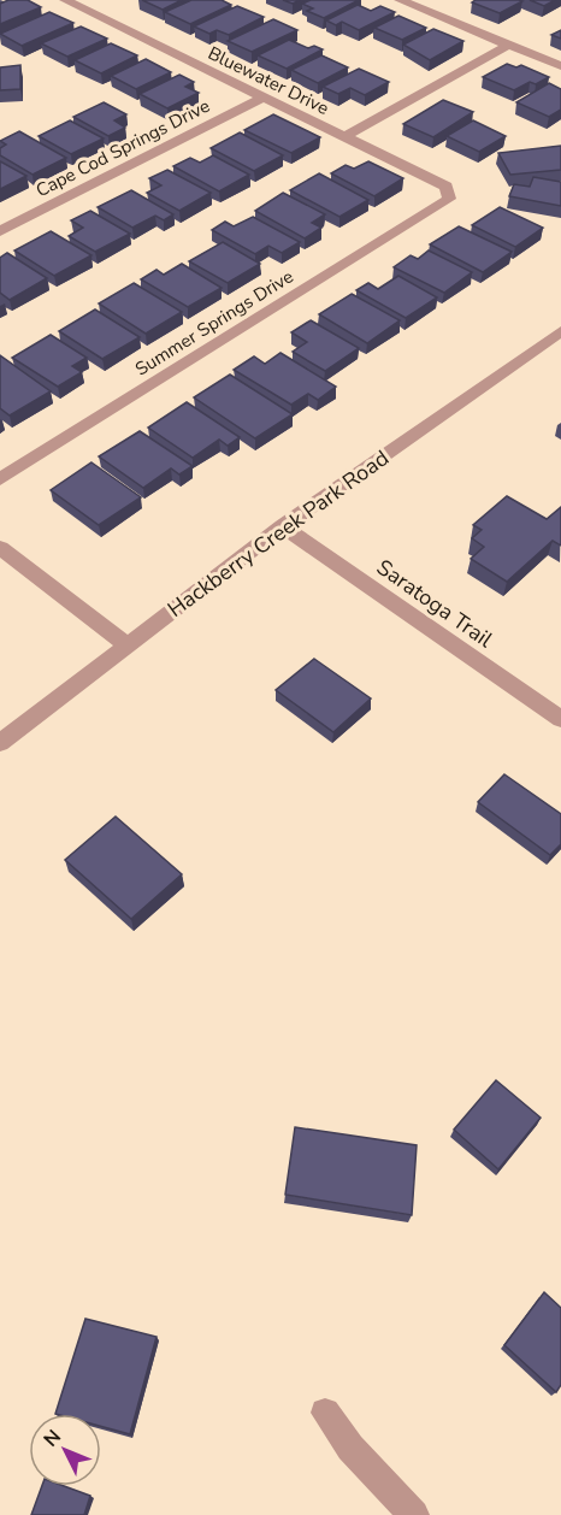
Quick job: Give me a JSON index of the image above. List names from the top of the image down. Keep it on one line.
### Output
{"streets":{"street":["Bluewater Drive","Cape Cod Springs Drive","Summer Springs Drive","Hackberry Creek Park Road","Saratoga Trail"]},"crossings":[["Bluewater Drive","Cape Cod Springs Drive"],["Bluewater Drive","Summer Springs Drive"],["Hackberry Creek Park Road","Saratoga Trail"]],"north":"top left"}
